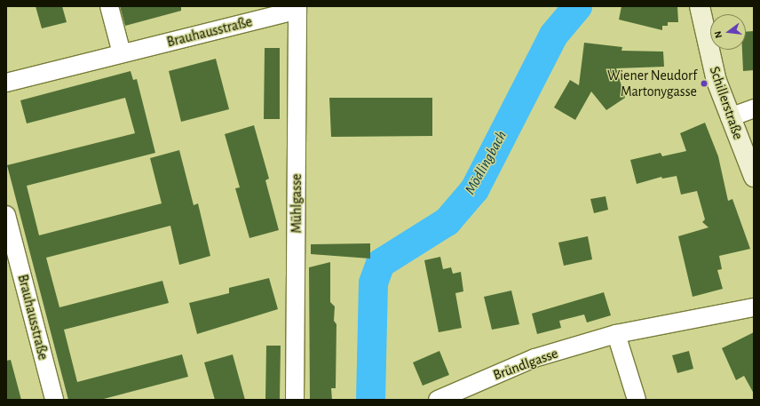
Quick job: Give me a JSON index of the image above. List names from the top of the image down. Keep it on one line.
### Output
{"streets":{"street":["Brauhausstraße","Schillerstraße","Mühlgasse","Bründlgasse"]},"crossings":[["Brauhausstraße","Mühlgasse"]],"water":["Mödlingbach"],"places":["Wiener Neudorf Martonygasse"],"north":"left"}
